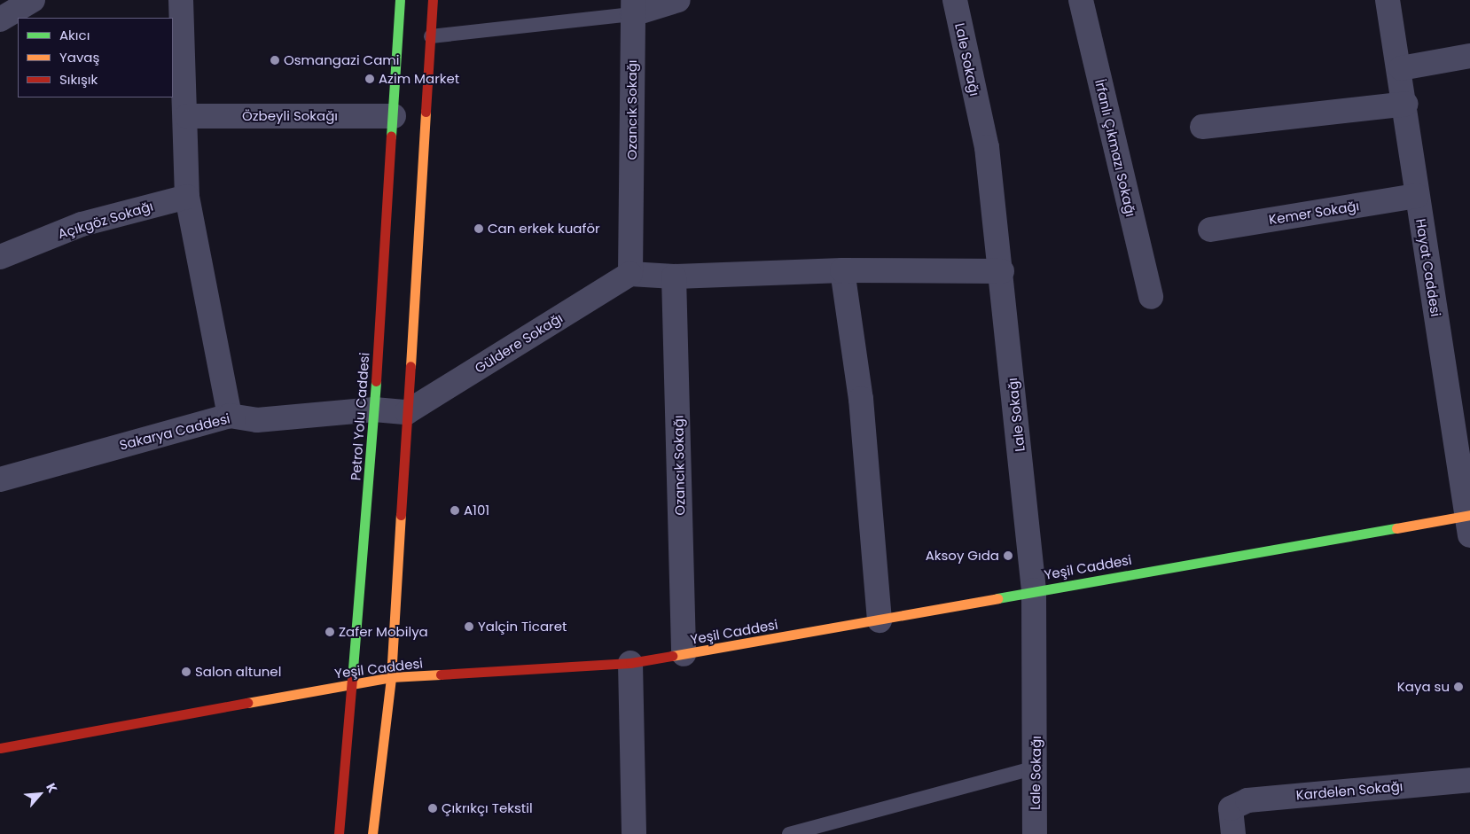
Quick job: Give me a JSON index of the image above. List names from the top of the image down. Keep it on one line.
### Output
{"streets":{"main road":["Petrol Yolu Caddesi","Yeşil Caddesi"],"street":["Lale Sokağı","Ozancık Sokağı","Özbeyli Sokağı","İrfanlı Çıkmazı Sokağı","Kemer Sokağı","Açıkgöz Sokağı","Hayat Caddesi","Güldere Sokağı","Sakarya Caddesi","Kardelen Sokağı"]},"crossings":[["Lale Sokağı","Yeşil Caddesi"],["Ozancık Sokağı","Güldere Sokağı"],["Ozancık Sokağı","Yeşil Caddesi"],["Özbeyli Sokağı","Petrol Yolu Caddesi"],["Kemer Sokağı","Hayat Caddesi"],["Hayat Caddesi","Yeşil Caddesi"],["Güldere Sokağı","Sakarya Caddesi"],["Petrol Yolu Caddesi","Sakarya Caddesi"],["Petrol Yolu Caddesi","Yeşil Caddesi"]],"places":["Osmangazi Cami","Azim Market","Can erkek kuaför","A101","Aksoy Gıda","Yalçin Ticaret","Zafer Mobilya","Salon altunel","Kaya su","Çıkrıkçı Tekstil"],"legend":["Akıcı","Yavaş","Sıkışık"],"north":"top right"}
